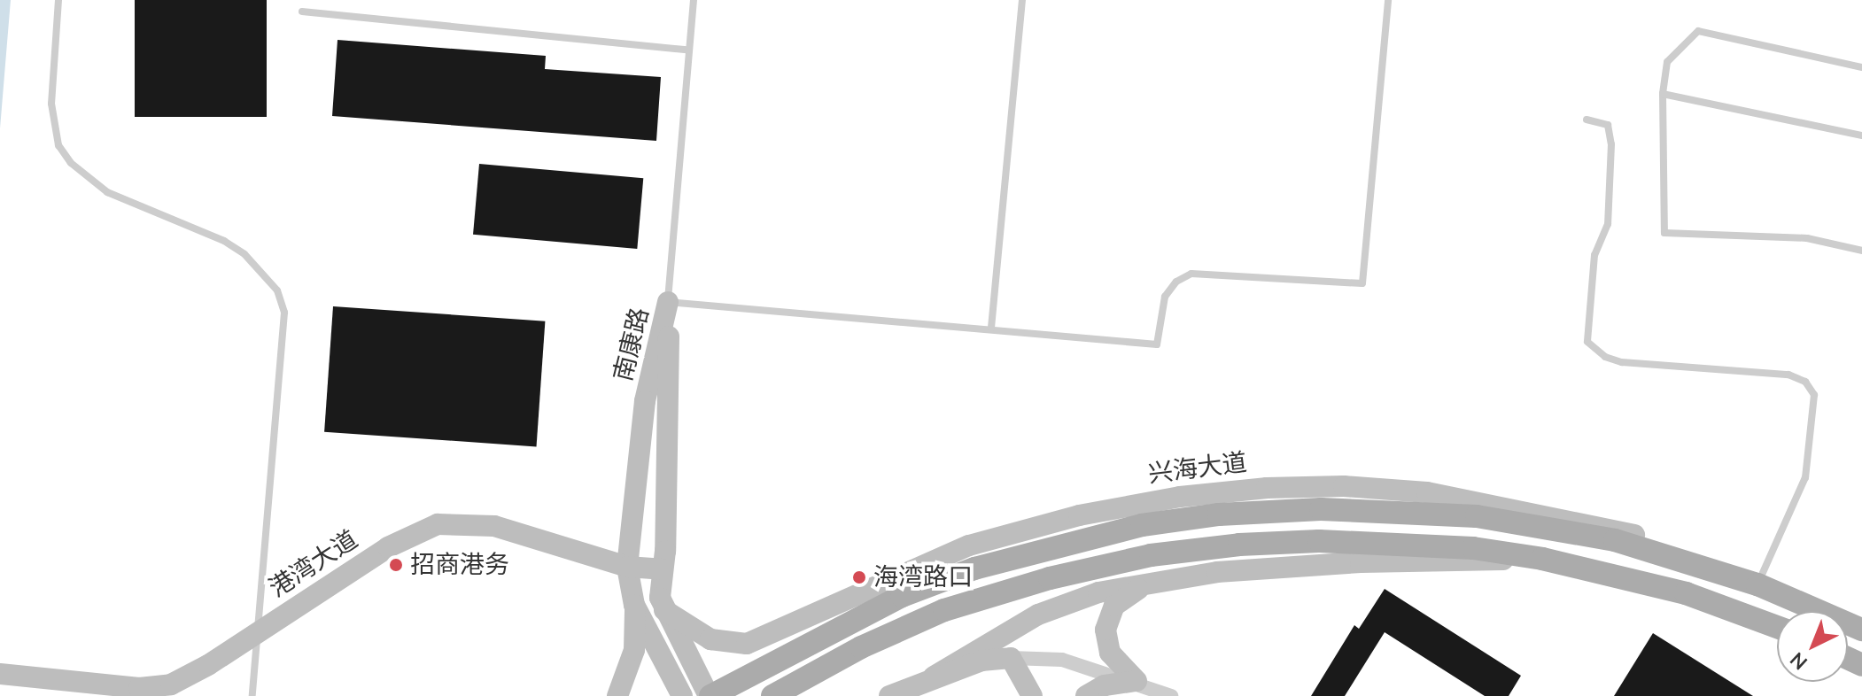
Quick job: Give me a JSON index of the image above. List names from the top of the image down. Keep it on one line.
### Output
{"streets":{"main road":["兴海大道"],"street":["南康路","港湾大道"]},"crossings":[["南康路","兴海大道"],["南康路","港湾大道"]],"places":["招商港务","海湾路口"],"north":"bottom left"}
